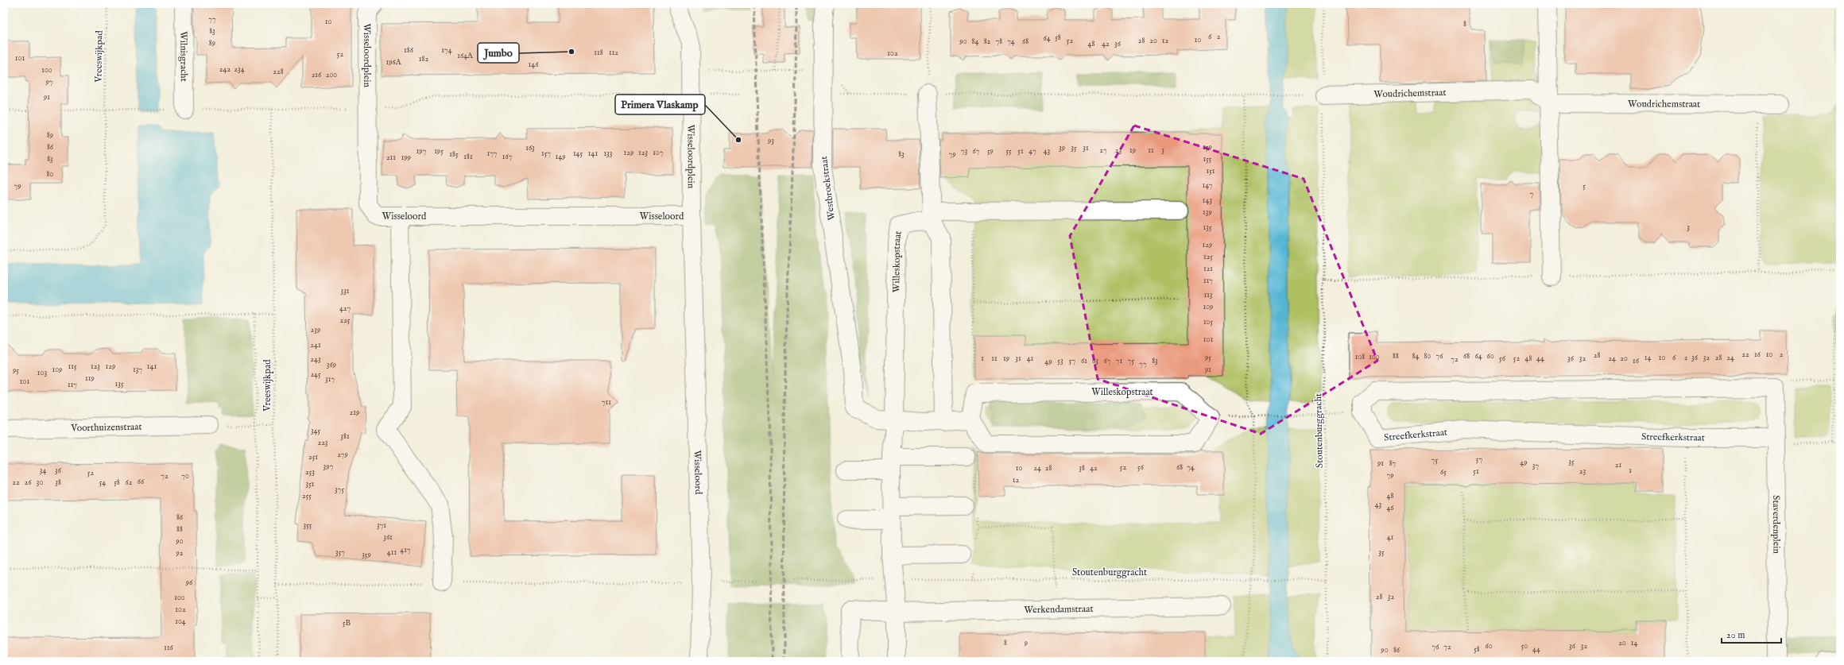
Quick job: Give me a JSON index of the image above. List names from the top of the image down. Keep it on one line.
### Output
{"streets":{"street":["Wisseloordplein","Wilnisgracht","Woudrichemstraat","Westbroekstraat","Wisseloord","Willeskopstraat","Voorthuizenstraat","Streefkerkstraat","Staverdenplein","Werkendamstraat"],"path":["Vreeswijkpad","Stoutenburggracht"]},"crossings":[["Wisseloordplein","Wisseloord"],["Woudrichemstraat","Stoutenburggracht"],["Westbroekstraat","Willeskopstraat"],["Willeskopstraat","Stoutenburggracht"],["Streefkerkstraat","Staverdenplein"]],"places":["Jumbo","Primera Vlaskamp"],"house_numbers":["77","10","8","83","6","2","58","64","10","52","28","20","12","90","84","82","78","74","68","89","48","42","36","186","174","118","112","102","52","164A","101","182","196A","146","242","234","100","228","216","200","97","91","89","93","86","159","163","39","35","31","27","23","19","11","3","197","195","73","67","59","55","51","47","43","129","123","107","177","157","145","141","133","185","83","79","181","167","149","211","199","83","155","151","80","147","79","5","7","143","139","135","3","129","125","121","117","331","113","109","427","225","105","239","101","241","22","16","10","2","28","88","84","80","76","68","64","60","108","100","95","14","10","6","2","36","32","28","24","1","11","19","31","41","56","52","48","44","36","32","24","20","243","72","53","57","61","63","67","71","75","83","16","49","77","369","115","123","129","141","109","137","91","95","103","245","119","317","101","135","117","711","219","345","381","223","279","251","57","75","35","49","91","87","21","37","397","52","56","68","74","10","24","28","38","42","34","36","1","51","23","253","65","52","79","72","70","12","66","22","26","30","38","54","58","62","351","375","255","48","43","46","86","355","371","88","361","41","90","417","357","411","35","92","359","96","28","32","100","102","104","5B","8","9","20","14","60","50","36","32","76","72","116","58","44","90","86"],"scale_bar":"20 m"}
